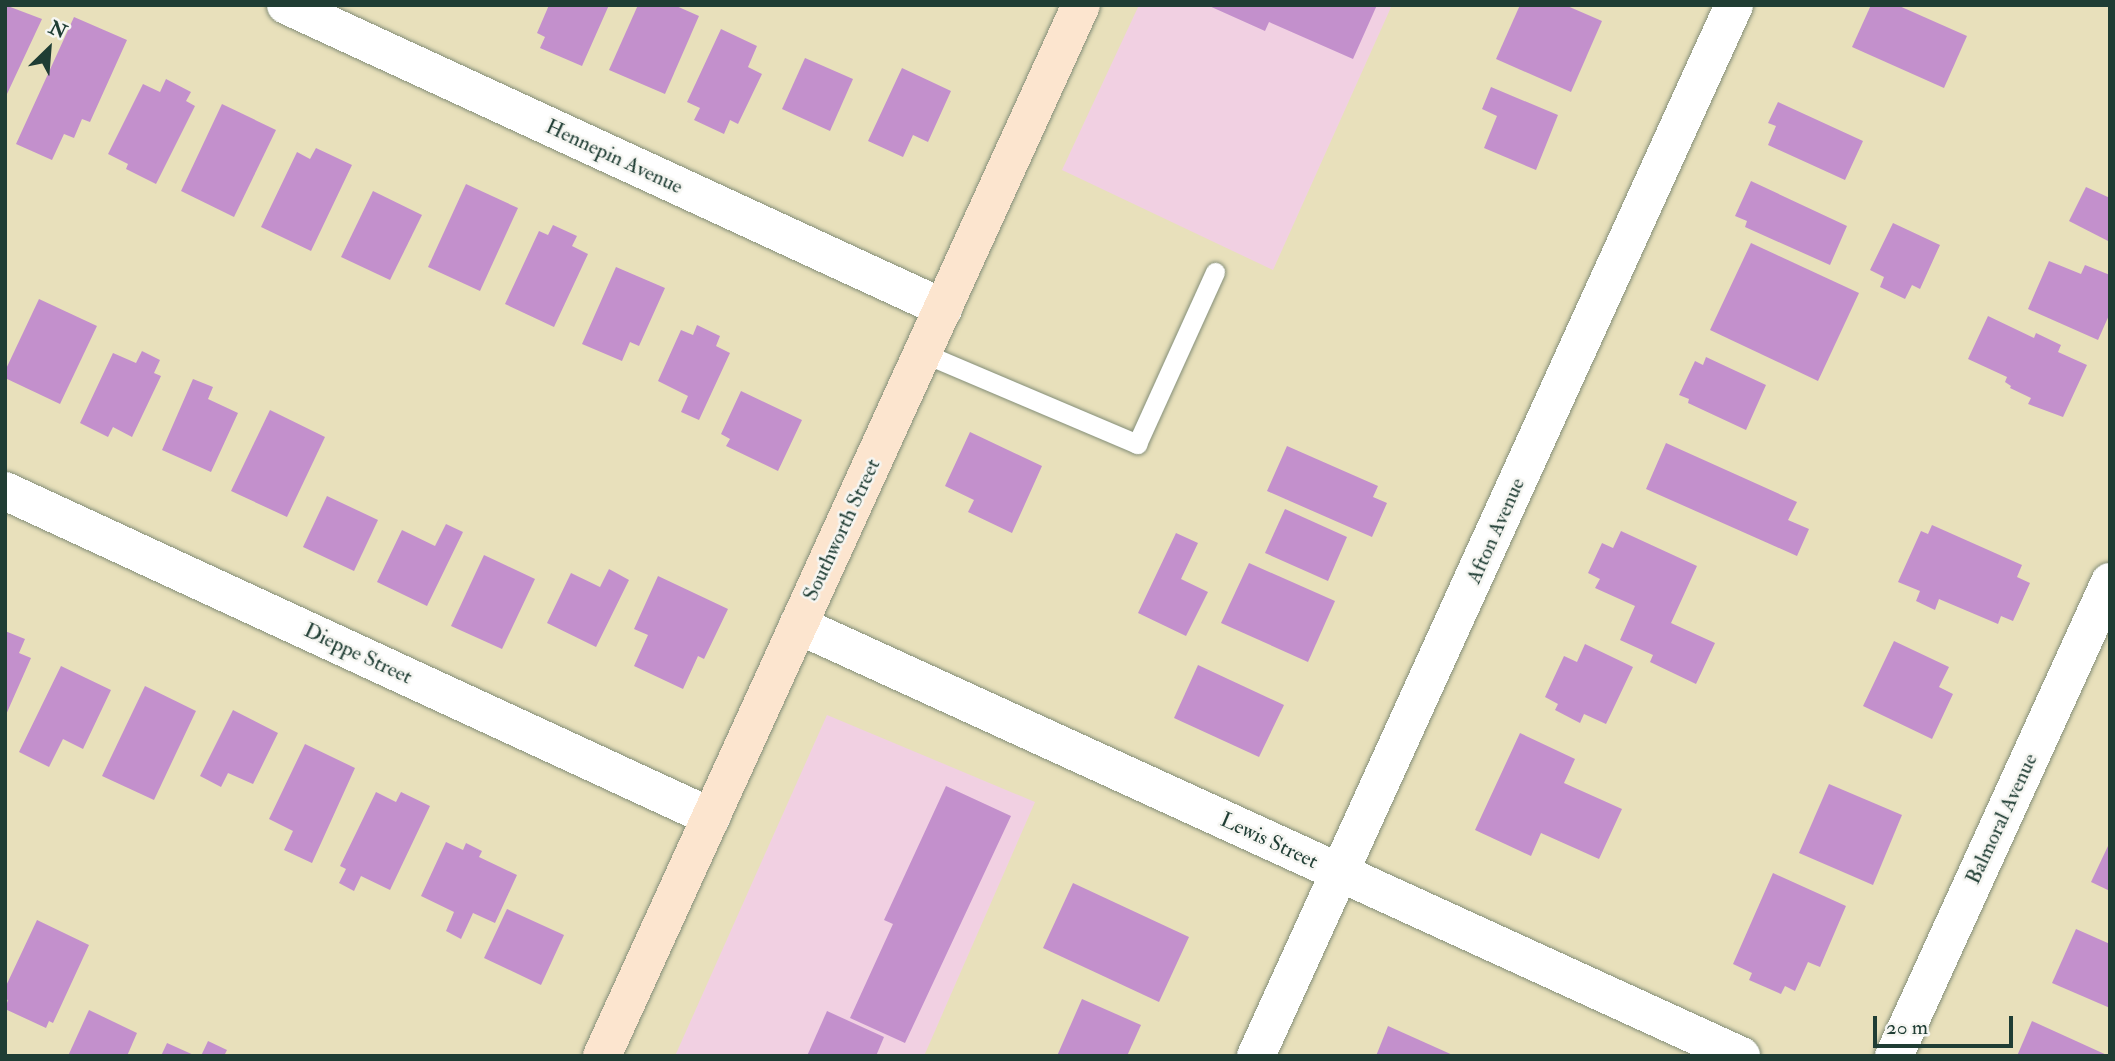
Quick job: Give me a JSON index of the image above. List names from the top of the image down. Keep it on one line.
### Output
{"streets":{"main road":["Southworth Street"],"street":["Hennepin Avenue","Afton Avenue","Dieppe Street","Balmoral Avenue","Lewis Street"]},"crossings":[["Hennepin Avenue","Southworth Street"],["Southworth Street","Dieppe Street"],["Southworth Street","Lewis Street"],["Afton Avenue","Lewis Street"]],"scale_bar":"20 m","north":"top right"}
